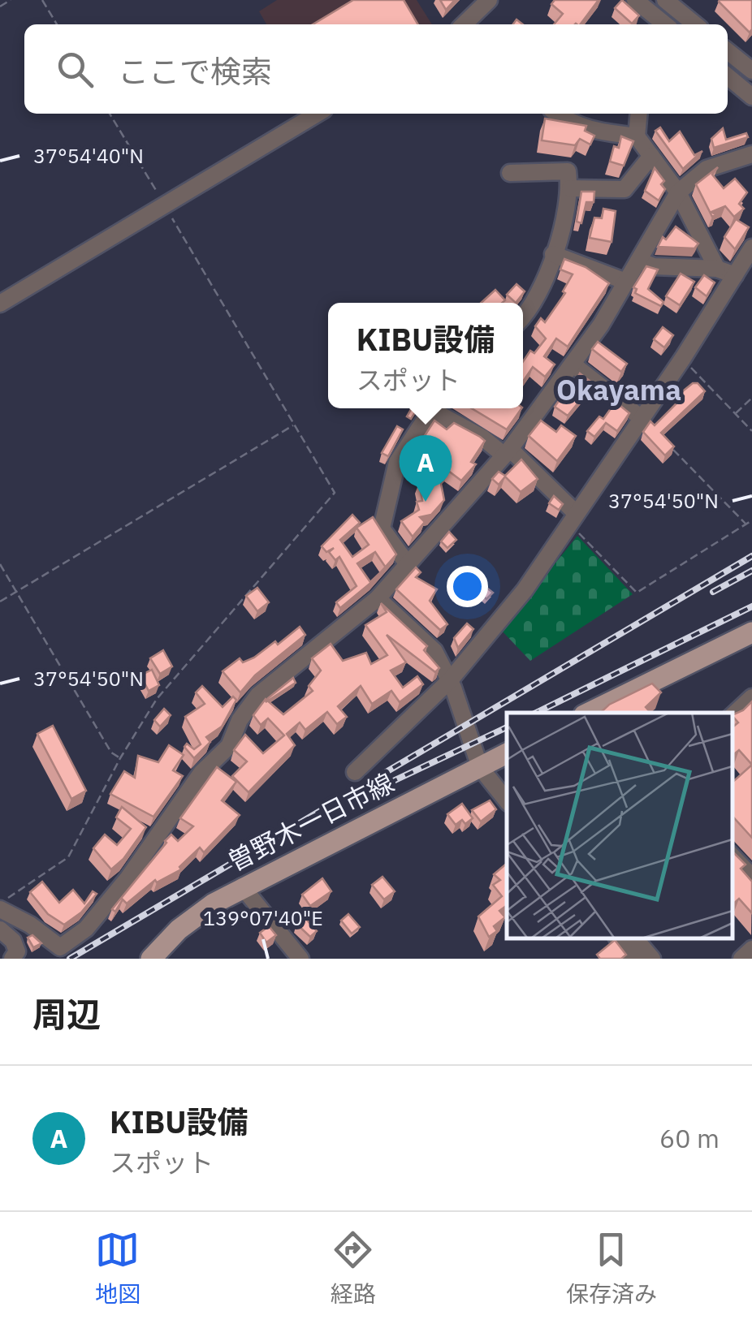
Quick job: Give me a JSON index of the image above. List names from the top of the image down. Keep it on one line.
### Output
{"streets":{"main road":["曽野木一日市線"]},"districts":["Okayama"],"page":{"search":"ここで検索","popup":["KIBU設備","スポット"],"pins":"A","heading":"周辺","list":[{"mark":"A","name":"KIBU設備","note":"スポット","value":"60 m"}],"nav":["地図","経路","保存済み"]},"coordinates":["37°54'40\"N","37°54'50\"N","139°07'40\"E"]}
